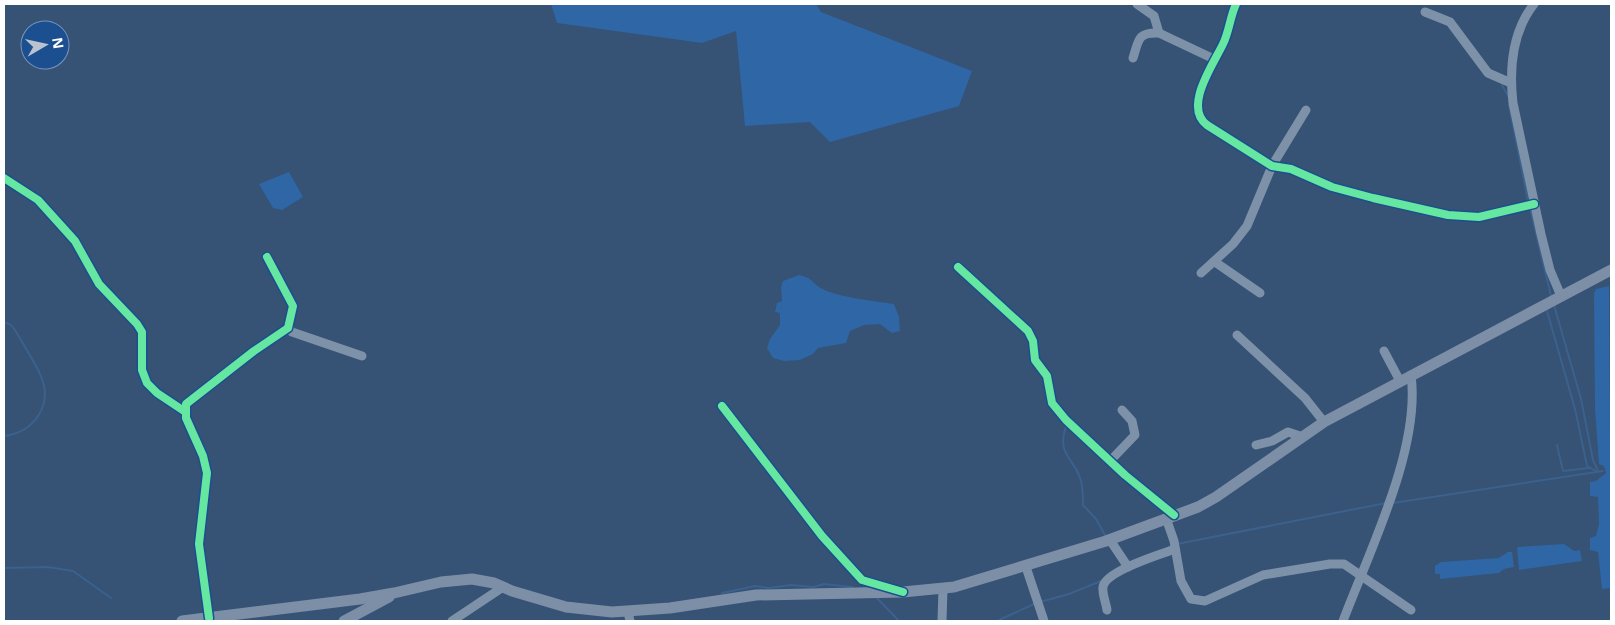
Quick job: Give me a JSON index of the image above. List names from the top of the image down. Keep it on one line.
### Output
{"north":"right"}
